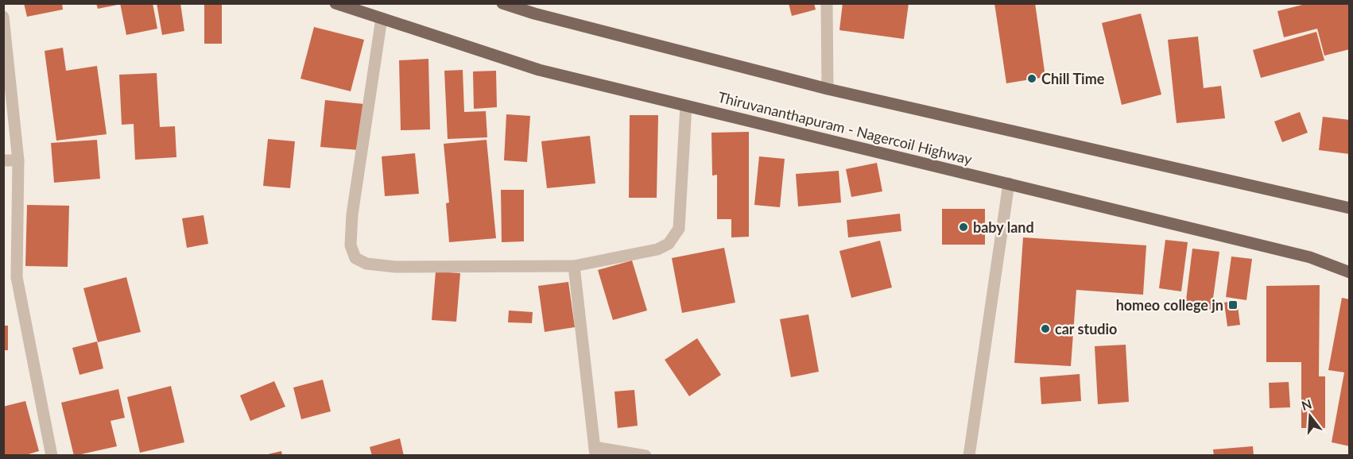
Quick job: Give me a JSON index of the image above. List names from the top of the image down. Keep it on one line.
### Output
{"streets":{"main road":["Thiruvananthapuram - Nagercoil Highway"]},"places":{"other":["Chill Time","baby land","car studio"],"transit":["homeo college jn"]},"north":"top"}
